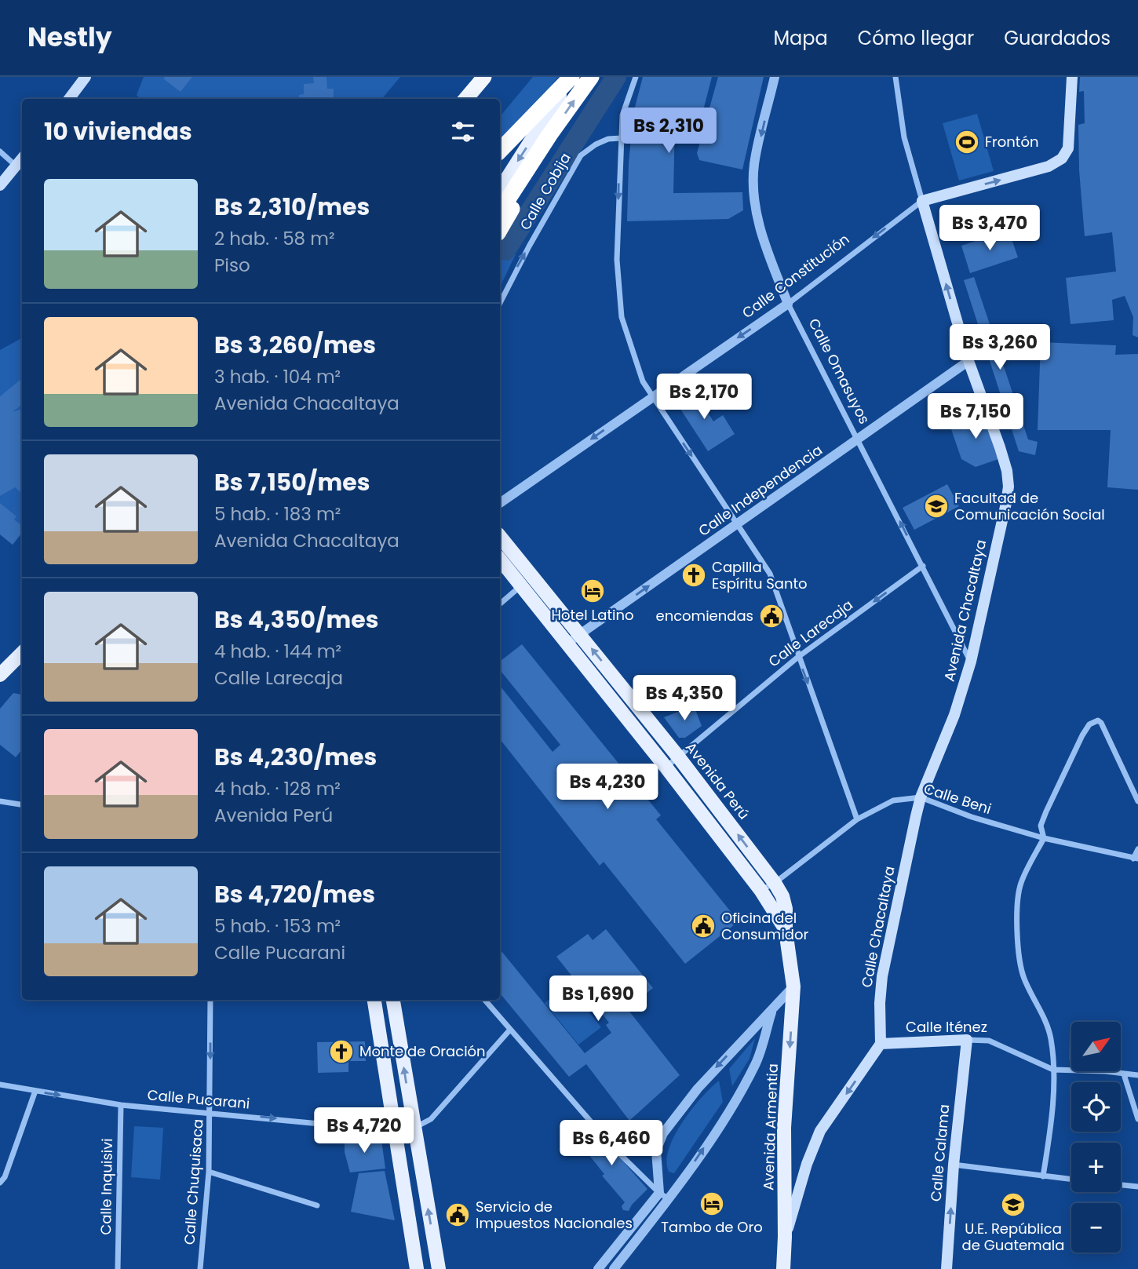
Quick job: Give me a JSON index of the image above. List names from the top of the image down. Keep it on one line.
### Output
{"streets":{"main road":["Calle Constitución","Avenida Chacaltaya","Avenida Perú","Calle Chacaltaya","Calle Iténez","Avenida Armentia","Calle Calama"],"street":["Calle Cobija","Calle Omasuyos","Calle Independencia","Calle Larecaja","Calle Beni","Calle Pucarani","Calle Chuquisaca","Calle Inquisivi"]},"crossings":[["Calle Constitución","Calle Omasuyos"],["Calle Constitución","Avenida Chacaltaya"],["Calle Omasuyos","Calle Independencia"],["Calle Omasuyos","Avenida Chacaltaya"],["Calle Omasuyos","Calle Larecaja"],["Calle Independencia","Avenida Chacaltaya"],["Calle Independencia","Avenida Perú"],["Avenida Chacaltaya","Calle Beni"],["Avenida Chacaltaya","Calle Chacaltaya"],["Calle Larecaja","Avenida Perú"],["Avenida Perú","Calle Beni"],["Avenida Perú","Avenida Armentia"],["Calle Beni","Calle Chacaltaya"],["Calle Chacaltaya","Calle Iténez"],["Calle Iténez","Calle Calama"],["Calle Pucarani","Calle Chuquisaca"],["Calle Pucarani","Calle Inquisivi"]],"one_way":["Calle Cobija","Calle Independencia","Calle Larecaja","Calle Pucarani","Calle Calama","Calle Chuquisaca"],"places":{"sports":["Frontón"],"school or university":["Facultad de Comunicación Social","U.E. República de Guatemala"],"church":["Capilla Espíritu Santo","Monte de Oración"],"hotel":["Hotel Latino","Tambo de Oro"],"public building":["encomiendas","Oficina del Consumidor","Servicio de Impuestos Nacionales"]},"north":"top right","page":{"header":"Nestly","nav":["Mapa","Cómo llegar","Guardados"],"heading":"10 viviendas","price":["Bs 2,310","Bs 3,470","Bs 3,260","Bs 2,170","Bs 7,150","Bs 4,350","Bs 4,230","Bs 1,690","Bs 4,720","Bs 6,460"],"list":[{"name":"Bs 2,310/mes","note":"2 hab. · 58 m² · Piso"},{"name":"Bs 3,260/mes","note":"3 hab. · 104 m² · Avenida Chacaltaya"},{"name":"Bs 7,150/mes","note":"5 hab. · 183 m² · Avenida Chacaltaya"},{"name":"Bs 4,350/mes","note":"4 hab. · 144 m² · Calle Larecaja"},{"name":"Bs 4,230/mes","note":"4 hab. · 128 m² · Avenida Perú"},{"name":"Bs 4,720/mes","note":"5 hab. · 153 m² · Calle Pucarani"}],"map_buttons":["+","−"]}}
